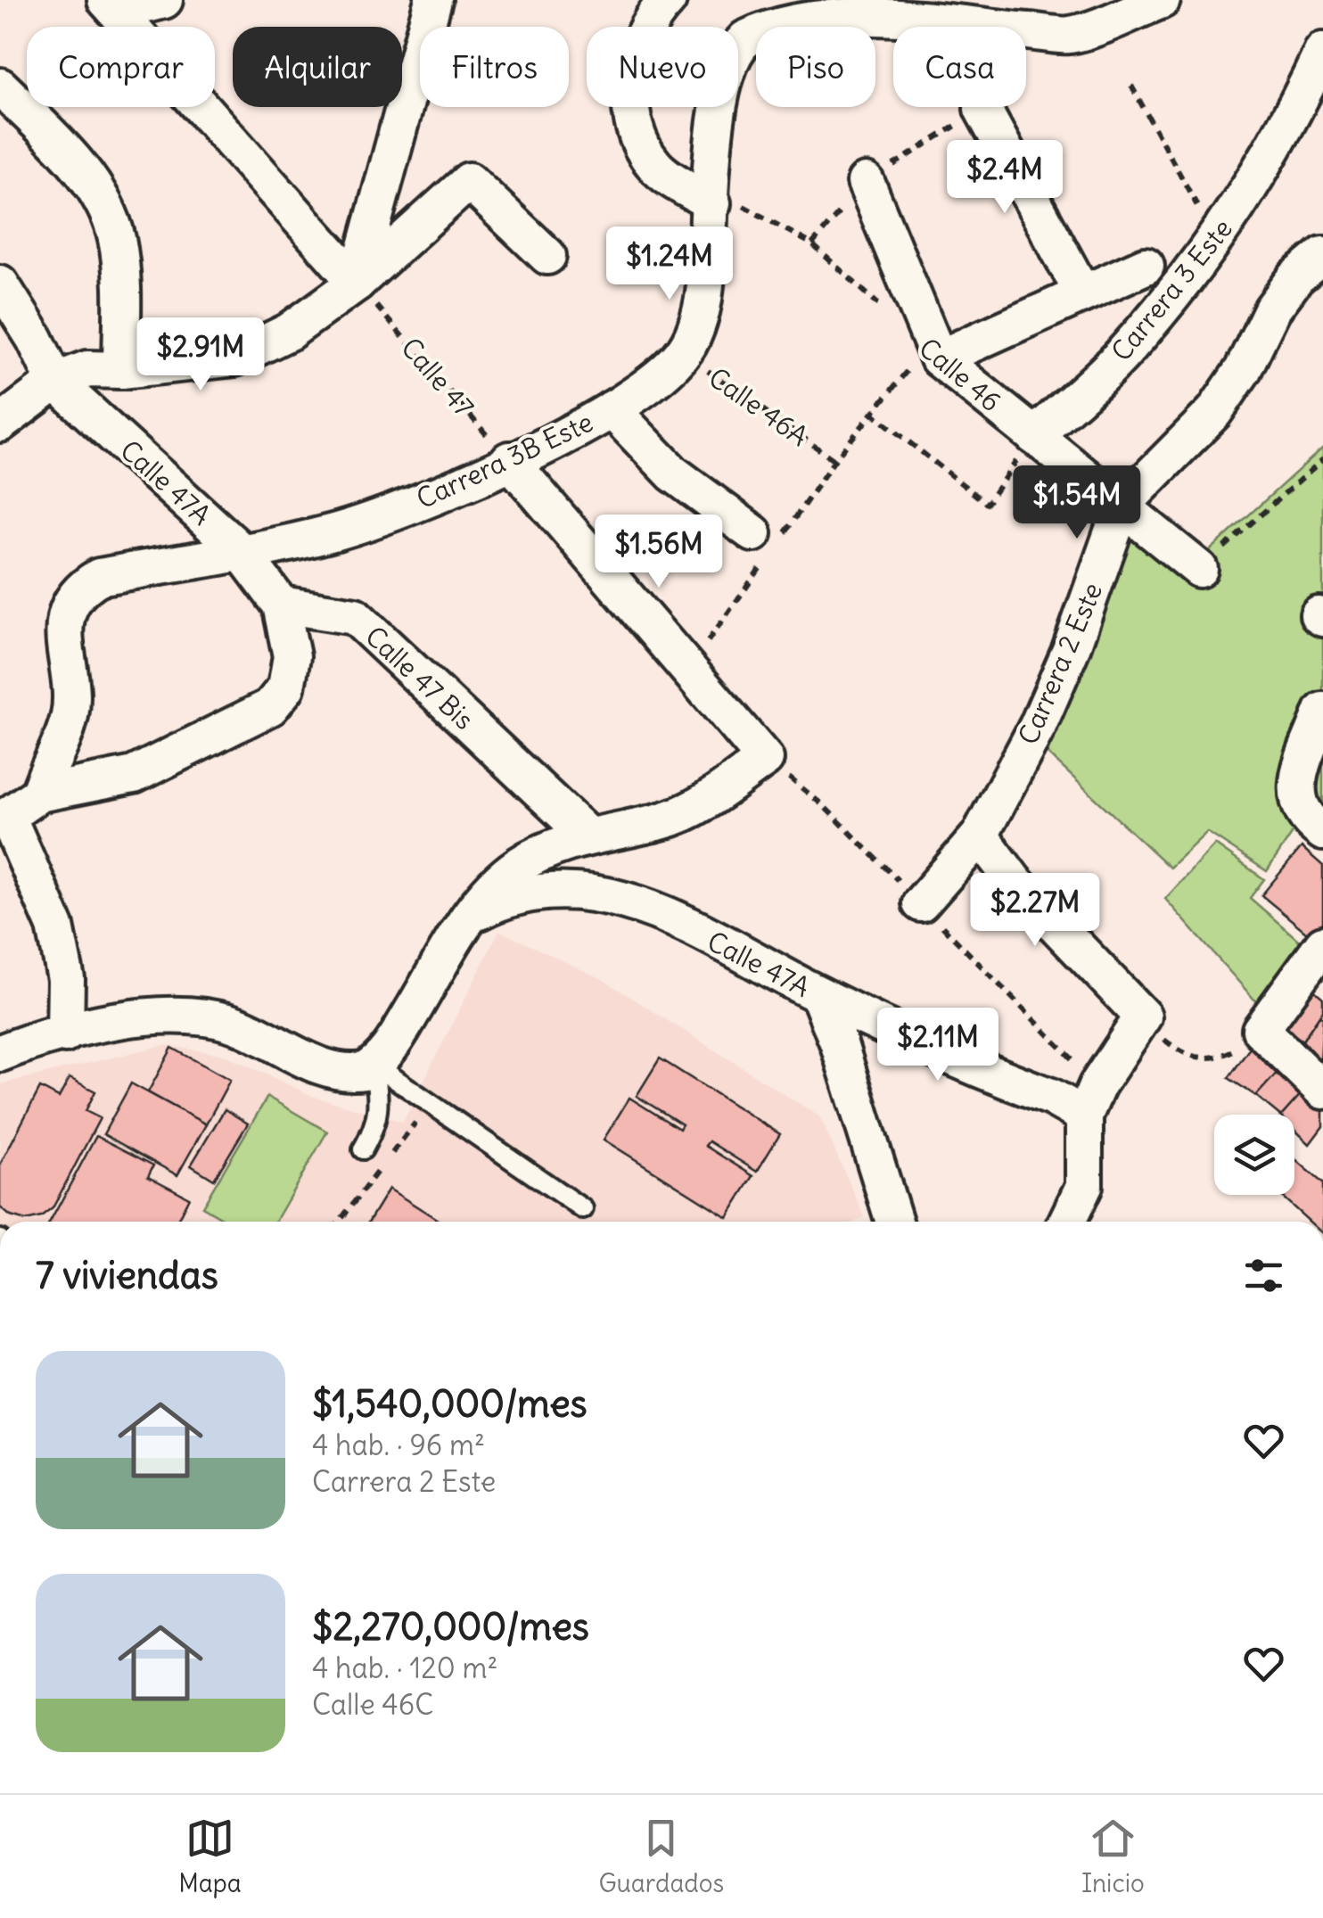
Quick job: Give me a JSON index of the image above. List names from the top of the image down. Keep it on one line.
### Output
{"streets":{"street":["Carrera 3 Este","Calle 46","Carrera 3B Este","Calle 47A","Carrera 2 Este","Calle 47 Bis"],"path":["Calle 47","Calle 46A"]},"crossings":[["Carrera 3 Este","Calle 46"],["Calle 46","Carrera 2 Este"],["Calle 47","Carrera 3B Este"],["Calle 46A","Carrera 3B Este"],["Carrera 3B Este","Calle 47A"]],"page":{"chip":["Comprar","Alquilar","Filtros","Nuevo","Piso","Casa"],"price":["$2.4M","$1.24M","$2.91M","$1.54M","$1.56M","$2.27M","$2.11M"],"heading":"7 viviendas","list":[{"name":"$1,540,000/mes","note":"4 hab. · 96 m² · Carrera 2 Este"},{"name":"$2,270,000/mes","note":"4 hab. · 120 m² · Calle 46C"}],"tabs":["Mapa","Guardados","Inicio"]}}
